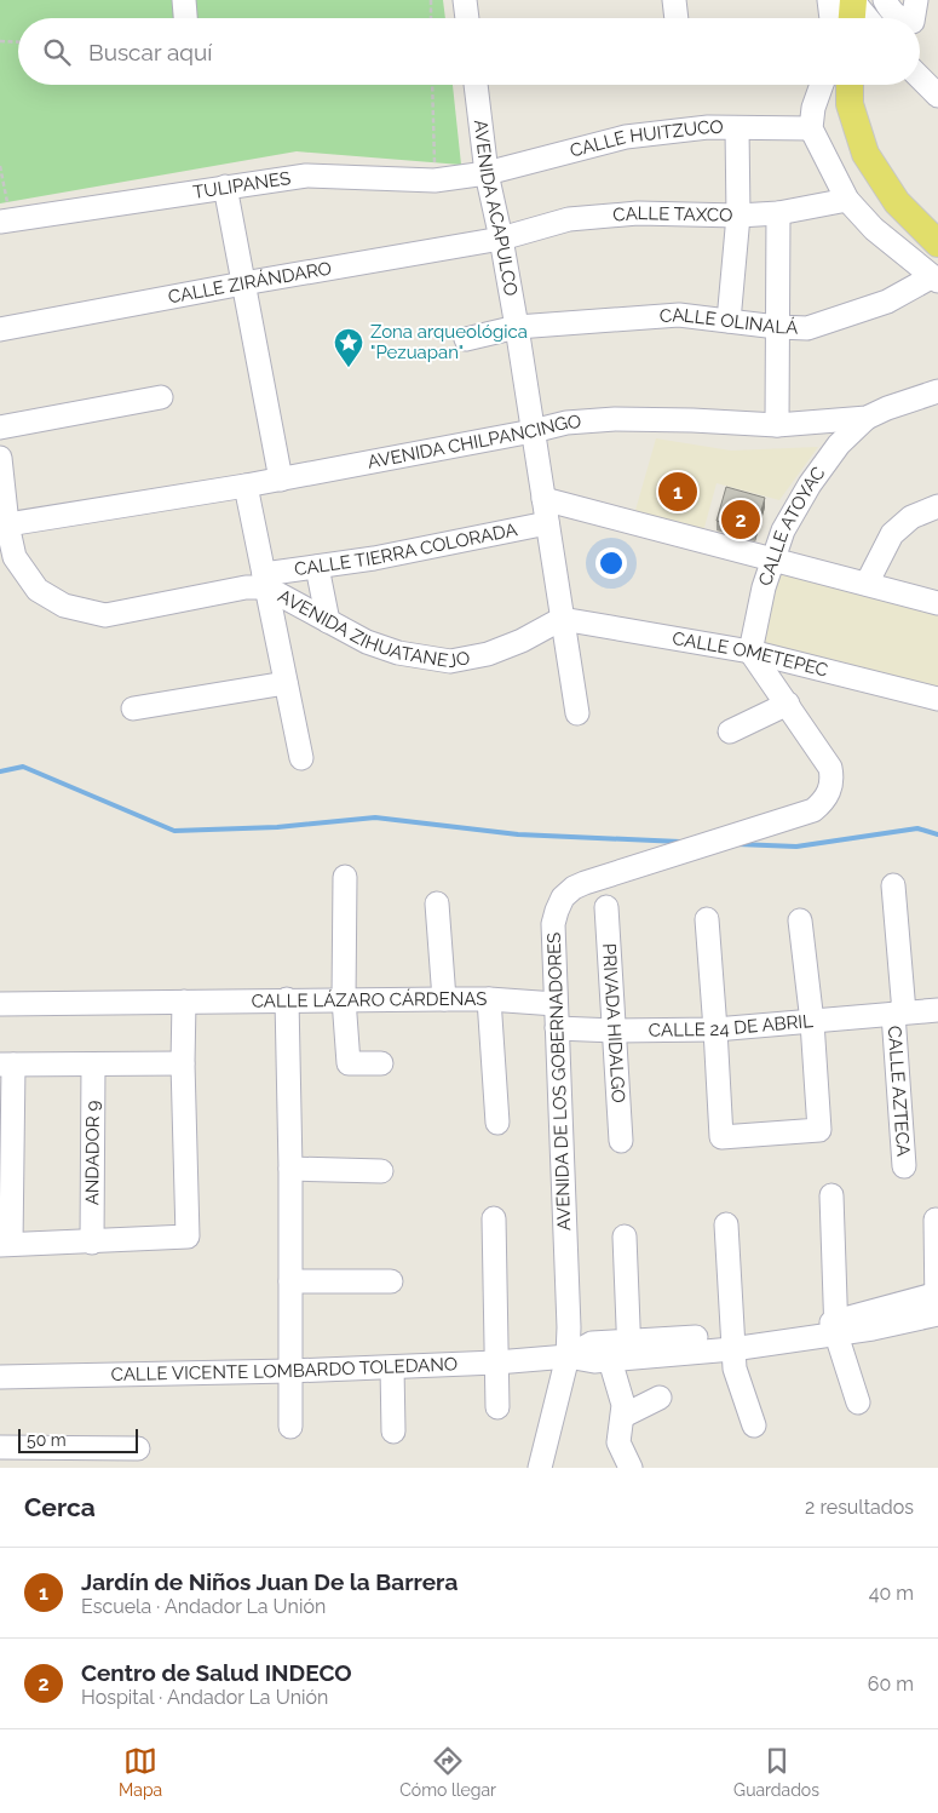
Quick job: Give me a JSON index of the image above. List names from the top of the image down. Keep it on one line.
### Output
{"streets":{"street":["CALLE HUITZUCO","TULIPANES","AVENIDA ACAPULCO","CALLE TAXCO","CALLE ZIRÁNDARO","CALLE OLINALÁ","AVENIDA CHILPANCINGO","CALLE ATOYAC","CALLE TIERRA COLORADA","AVENIDA ZIHUATANEJO","CALLE OMETEPEC","CALLE LÁZARO CÁRDENAS","PRIVADA HIDALGO","CALLE 24 DE ABRIL","AVENIDA DE LOS GOBERNADORES","CALLE AZTECA","ANDADOR 9","CALLE VICENTE LOMBARDO TOLEDANO"]},"crossings":[["CALLE HUITZUCO","TULIPANES"],["CALLE HUITZUCO","AVENIDA ACAPULCO"],["TULIPANES","AVENIDA ACAPULCO"],["AVENIDA ACAPULCO","CALLE TAXCO"],["AVENIDA ACAPULCO","CALLE ZIRÁNDARO"],["AVENIDA ACAPULCO","CALLE OLINALÁ"],["AVENIDA ACAPULCO","AVENIDA CHILPANCINGO"],["AVENIDA ACAPULCO","CALLE TIERRA COLORADA"],["AVENIDA ACAPULCO","AVENIDA ZIHUATANEJO"],["AVENIDA ACAPULCO","CALLE OMETEPEC"],["CALLE TAXCO","CALLE ZIRÁNDARO"],["AVENIDA CHILPANCINGO","CALLE ATOYAC"],["AVENIDA CHILPANCINGO","AVENIDA ZIHUATANEJO"],["CALLE ATOYAC","CALLE OMETEPEC"],["CALLE ATOYAC","AVENIDA DE LOS GOBERNADORES"],["CALLE TIERRA COLORADA","AVENIDA ZIHUATANEJO"],["AVENIDA ZIHUATANEJO","CALLE OMETEPEC"],["CALLE OMETEPEC","AVENIDA DE LOS GOBERNADORES"],["CALLE LÁZARO CÁRDENAS","AVENIDA DE LOS GOBERNADORES"],["PRIVADA HIDALGO","CALLE 24 DE ABRIL"],["CALLE 24 DE ABRIL","AVENIDA DE LOS GOBERNADORES"],["CALLE 24 DE ABRIL","CALLE AZTECA"],["AVENIDA DE LOS GOBERNADORES","CALLE VICENTE LOMBARDO TOLEDANO"]],"places":{"place":["Zona arqueológica \"Pezuapan\""]},"scale_bar":"50 m","page":{"search":"Buscar aquí","pins":["1","2"],"scale":"50 m","heading":["Cerca","2 resultados"],"list":[{"mark":"1","name":"Jardín de Niños Juan De la Barrera","note":"Escuela · Andador La Unión","value":"40 m"},{"mark":"2","name":"Centro de Salud INDECO","note":"Hospital · Andador La Unión","value":"60 m"}],"nav":["Mapa","Cómo llegar","Guardados"]}}
